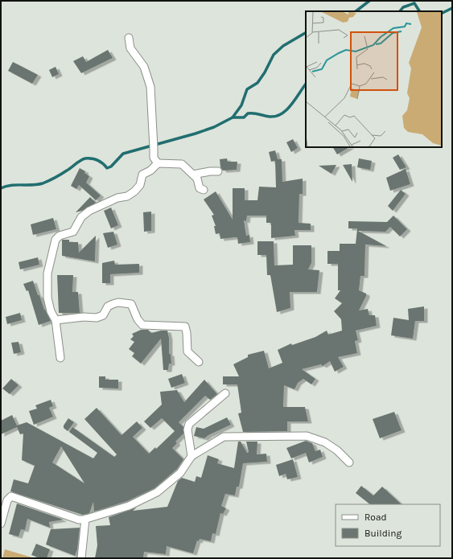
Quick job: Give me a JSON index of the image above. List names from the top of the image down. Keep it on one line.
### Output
{"legend":["Road","Building"]}
